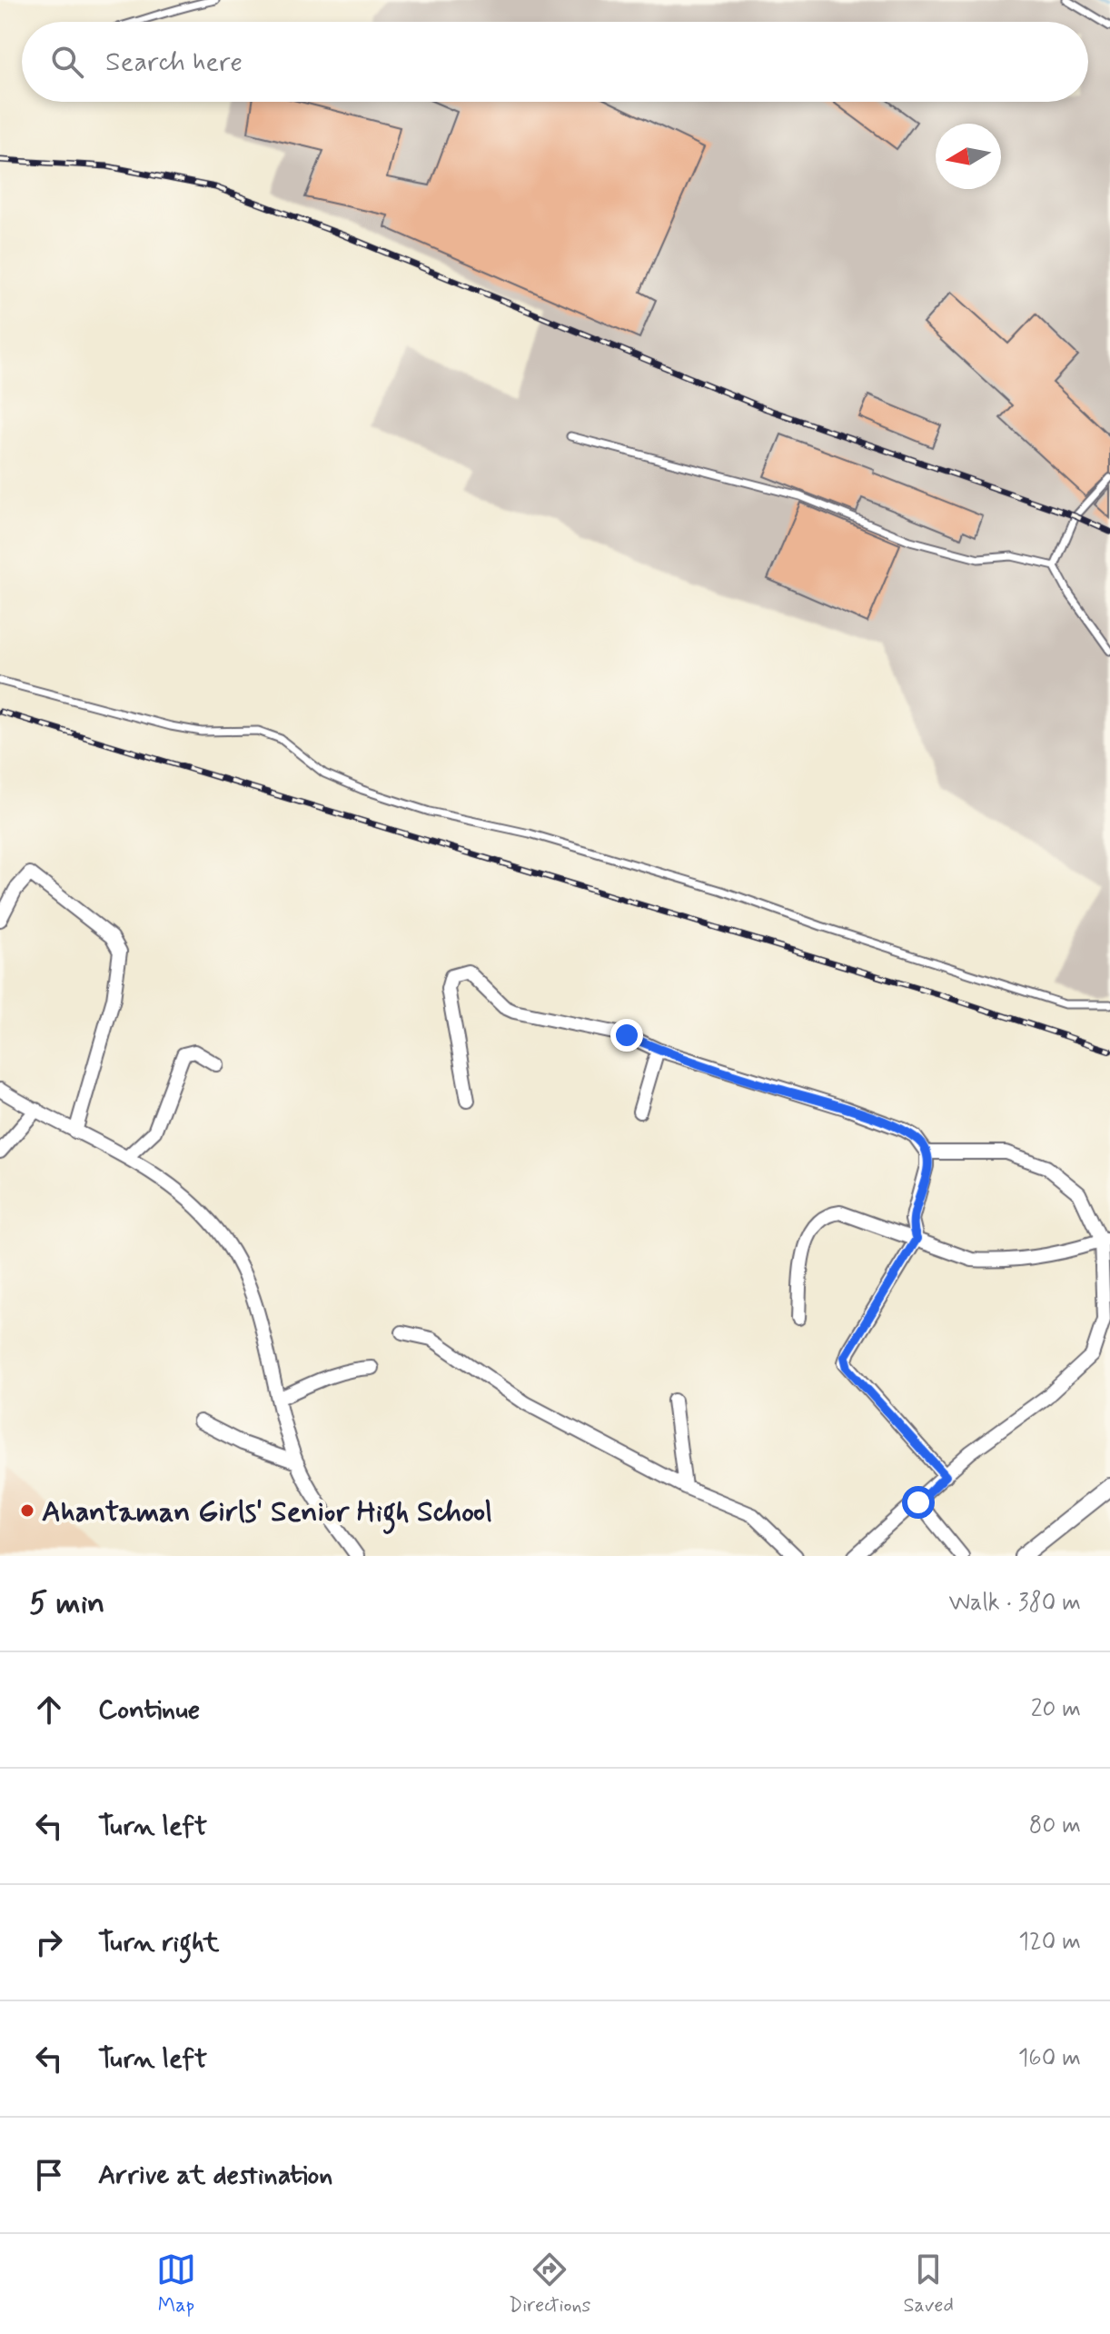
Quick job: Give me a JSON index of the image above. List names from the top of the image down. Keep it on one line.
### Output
{"places":["Ahantaman Girls' Senior High School"],"north":"left","page":{"search":"Search here","heading":["5 min","Walk · 380 m"],"list":[["Continue","20 m"],["Turn left","80 m"],["Turn right","120 m"],["Turn left","160 m"],"Arrive at destination"],"nav":["Map","Directions","Saved"]}}
